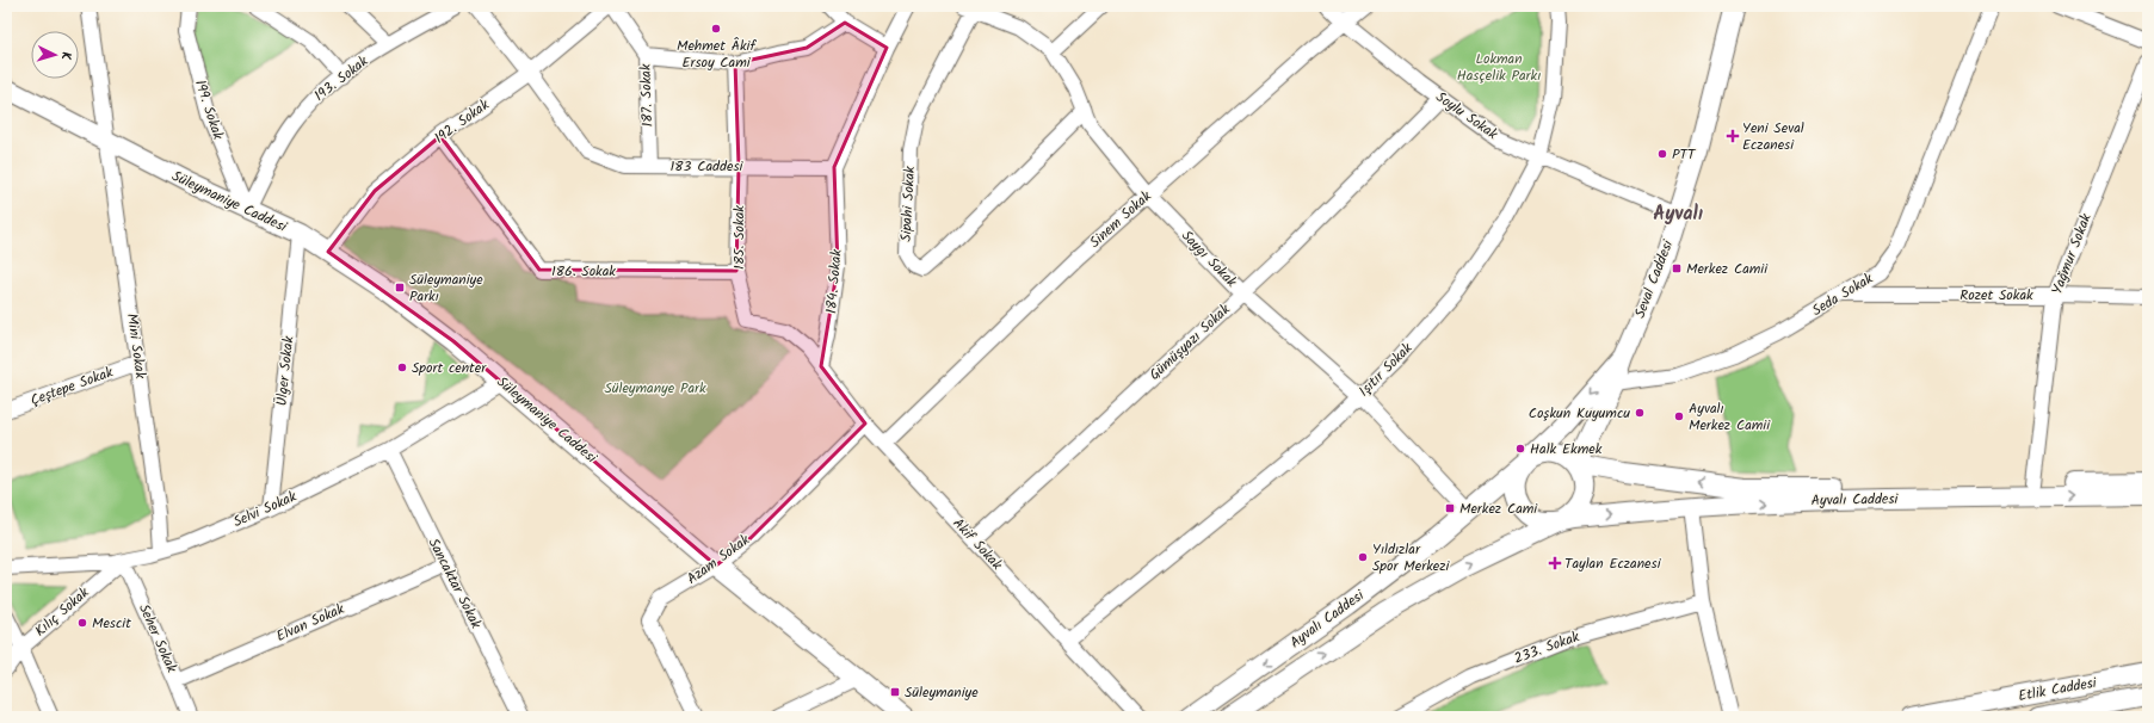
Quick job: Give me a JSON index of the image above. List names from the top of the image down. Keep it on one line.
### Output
{"streets":{"main road":["Süleymaniye Caddesi","Seval Caddesi","Ayvalı Caddesi","Etlik Caddesi"],"street":["193. Sokak","187. Sokak","199. Sokak","Soylu Sokak","192. Sokak","183 Caddesi","Sipahi Sokak","Sinem Sokak","185. Sokak","Yağmur Sokak","Saygı Sokak","186. Sokak","184. Sokak","Seda Sokak","Rozet Sokak","Gümüşyazı Sokak","Mini Sokak","Işıtır Sokak","Ülger Sokak","Çeştepe Sokak","Selvi Sokak","Akif Sokak","Azam Sokak","Sancaktar Sokak","Kılıç Sokak","Elvan Sokak","Seher Sokak","233. Sokak"]},"crossings":[["193. Sokak","199. Sokak"],["193. Sokak","Süleymaniye Caddesi"],["187. Sokak","192. Sokak"],["187. Sokak","183 Caddesi"],["199. Sokak","Süleymaniye Caddesi"],["Soylu Sokak","Sinem Sokak"],["Soylu Sokak","Seval Caddesi"],["Soylu Sokak","Gümüşyazı Sokak"],["Soylu Sokak","Işıtır Sokak"],["192. Sokak","183 Caddesi"],["192. Sokak","Süleymaniye Caddesi"],["192. Sokak","186. Sokak"],["183 Caddesi","185. Sokak"],["183 Caddesi","184. Sokak"],["Süleymaniye Caddesi","Mini Sokak"],["Süleymaniye Caddesi","Ülger Sokak"],["Süleymaniye Caddesi","Selvi Sokak"],["Süleymaniye Caddesi","Azam Sokak"],["Sipahi Sokak","Saygı Sokak"],["Sinem Sokak","Saygı Sokak"],["Sinem Sokak","Akif Sokak"],["185. Sokak","186. Sokak"],["185. Sokak","184. Sokak"],["185. Sokak","Akif Sokak"],["Yağmur Sokak","Rozet Sokak"],["Yağmur Sokak","Ayvalı Caddesi"],["Saygı Sokak","Gümüşyazı Sokak"],["Saygı Sokak","Işıtır Sokak"],["Saygı Sokak","Ayvalı Caddesi"],["Seval Caddesi","Seda Sokak"],["Seval Caddesi","Ayvalı Caddesi"],["184. Sokak","Akif Sokak"],["Seda Sokak","Rozet Sokak"],["Gümüşyazı Sokak","Akif Sokak"],["Mini Sokak","Çeştepe Sokak"],["Mini Sokak","Selvi Sokak"],["Işıtır Sokak","Akif Sokak"],["Ülger Sokak","Selvi Sokak"],["Selvi Sokak","Sancaktar Sokak"],["Selvi Sokak","Kılıç Sokak"],["Selvi Sokak","Seher Sokak"],["Akif Sokak","Azam Sokak"],["Sancaktar Sokak","Elvan Sokak"],["Kılıç Sokak","Seher Sokak"],["Elvan Sokak","Seher Sokak"]],"districts":["Ayvalı"],"parks":["Lokman Hasçelik Parkı","Süleymanye Park"],"places":{"other":["Mehmet Âkif Ersoy Cami","PTT","Sport center","Coşkun Kuyumcu","Ayvalı Merkez Camii","Halk Ekmek","Yıldızlar Spor Merkezi","Mescit"],"health":["Yeni Seval Eczanesi","Taylan Eczanesi"],"transit":["Merkez Camii","Süleymaniye Parkı","Merkez Cami","Süleymaniye"]},"north":"right"}
